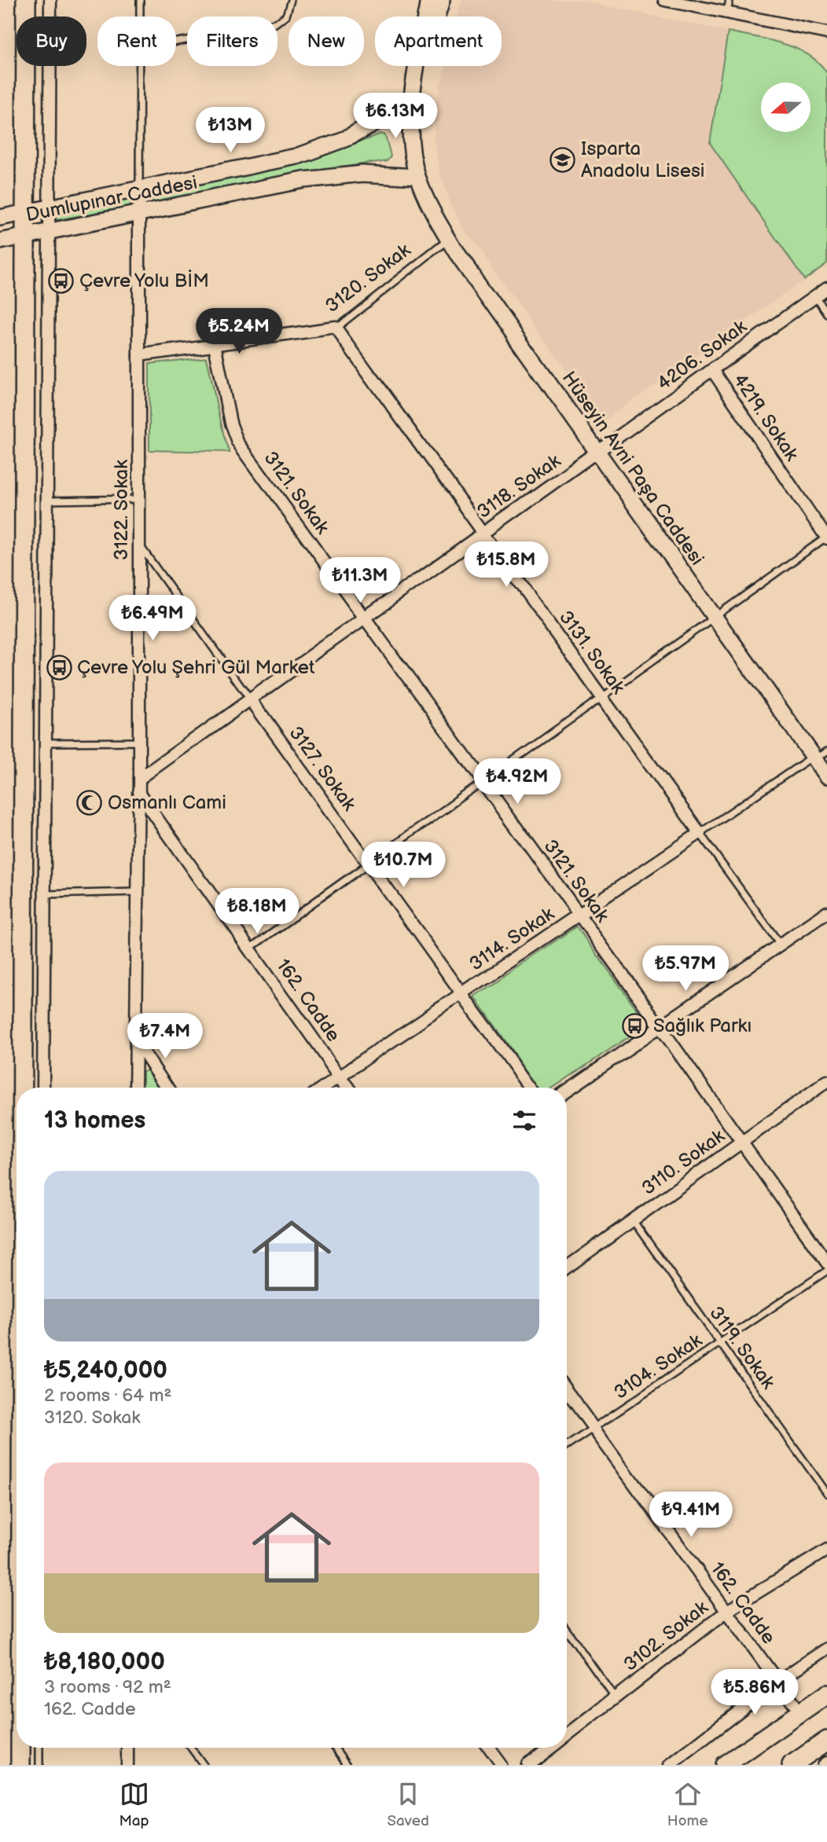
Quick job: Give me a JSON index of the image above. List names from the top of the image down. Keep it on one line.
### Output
{"streets":{"main road":["Dumlupınar Caddesi","Hüseyin Avni Paşa Caddesi"],"street":["3120. Sokak","4206. Sokak","4219. Sokak","3118. Sokak","3121. Sokak","3122. Sokak","3131. Sokak","3127. Sokak","3114. Sokak","162. Cadde","3110. Sokak","3102. Sokak"],"lane":["3119. Sokak","3104. Sokak"]},"crossings":[["Dumlupınar Caddesi","Hüseyin Avni Paşa Caddesi"],["Dumlupınar Caddesi","3122. Sokak"],["3120. Sokak","Hüseyin Avni Paşa Caddesi"],["3120. Sokak","3121. Sokak"],["3120. Sokak","3122. Sokak"],["3120. Sokak","3131. Sokak"],["4206. Sokak","4219. Sokak"],["4206. Sokak","Hüseyin Avni Paşa Caddesi"],["4206. Sokak","3118. Sokak"],["Hüseyin Avni Paşa Caddesi","3118. Sokak"],["Hüseyin Avni Paşa Caddesi","3114. Sokak"],["3118. Sokak","3121. Sokak"],["3118. Sokak","3122. Sokak"],["3118. Sokak","3131. Sokak"],["3118. Sokak","3127. Sokak"],["3121. Sokak","3114. Sokak"],["3121. Sokak","3110. Sokak"],["3122. Sokak","3127. Sokak"],["3122. Sokak","162. Cadde"],["3131. Sokak","3114. Sokak"],["3127. Sokak","3114. Sokak"],["3114. Sokak","162. Cadde"],["162. Cadde","3104. Sokak"],["162. Cadde","3102. Sokak"],["3110. Sokak","3119. Sokak"],["3119. Sokak","3104. Sokak"]],"places":{"school or university":["Isparta Anadolu Lisesi"],"bus stop":["Çevre Yolu BİM","Çevre Yolu Şehri Gül Market","Sağlık Parkı"],"mosque":["Osmanlı Cami"]},"north":"left","page":{"chip":["Buy","Rent","Filters","New","Apartment"],"price":["₺6.13M","₺13M","₺5.24M","₺15.8M","₺11.3M","₺6.49M","₺4.92M","₺10.7M","₺8.18M","₺5.97M","₺7.4M","₺9.41M","₺5.86M"],"heading":"13 homes","list":[{"name":"₺5,240,000","note":"2 rooms · 64 m² · 3120. Sokak"},{"name":"₺8,180,000","note":"3 rooms · 92 m² · 162. Cadde"}],"tabs":["Map","Saved","Home"]}}
